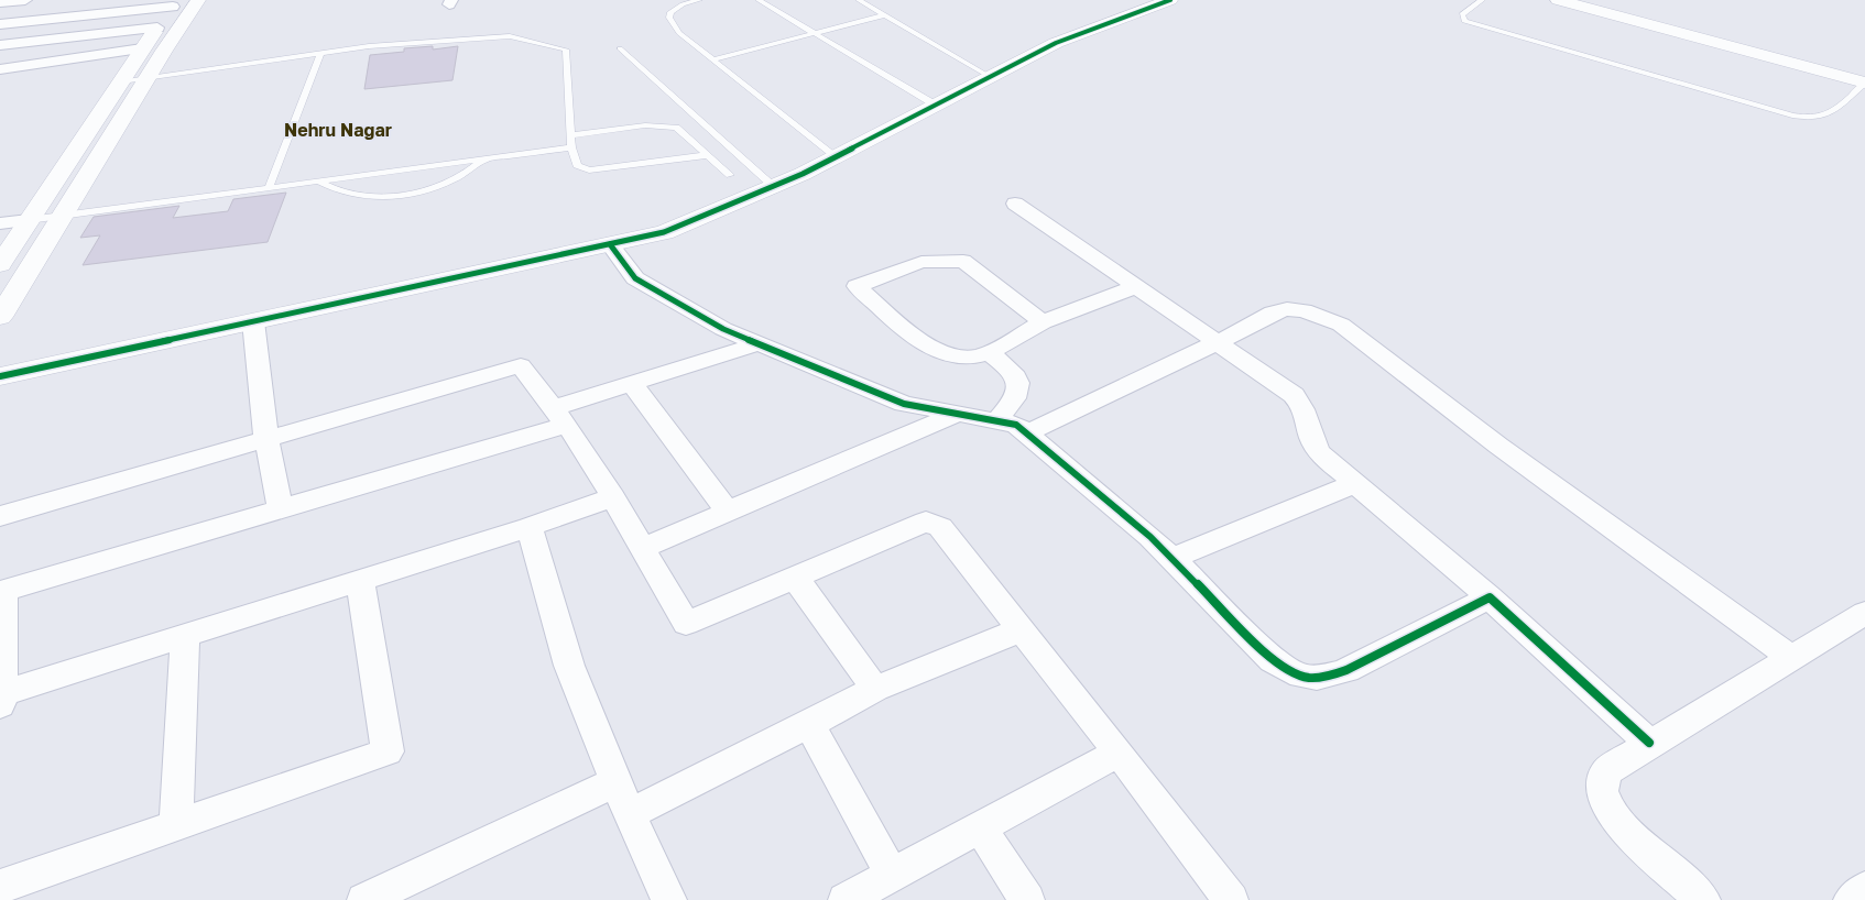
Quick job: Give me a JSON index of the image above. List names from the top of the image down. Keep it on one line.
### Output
{"districts":["Nehru Nagar"]}
